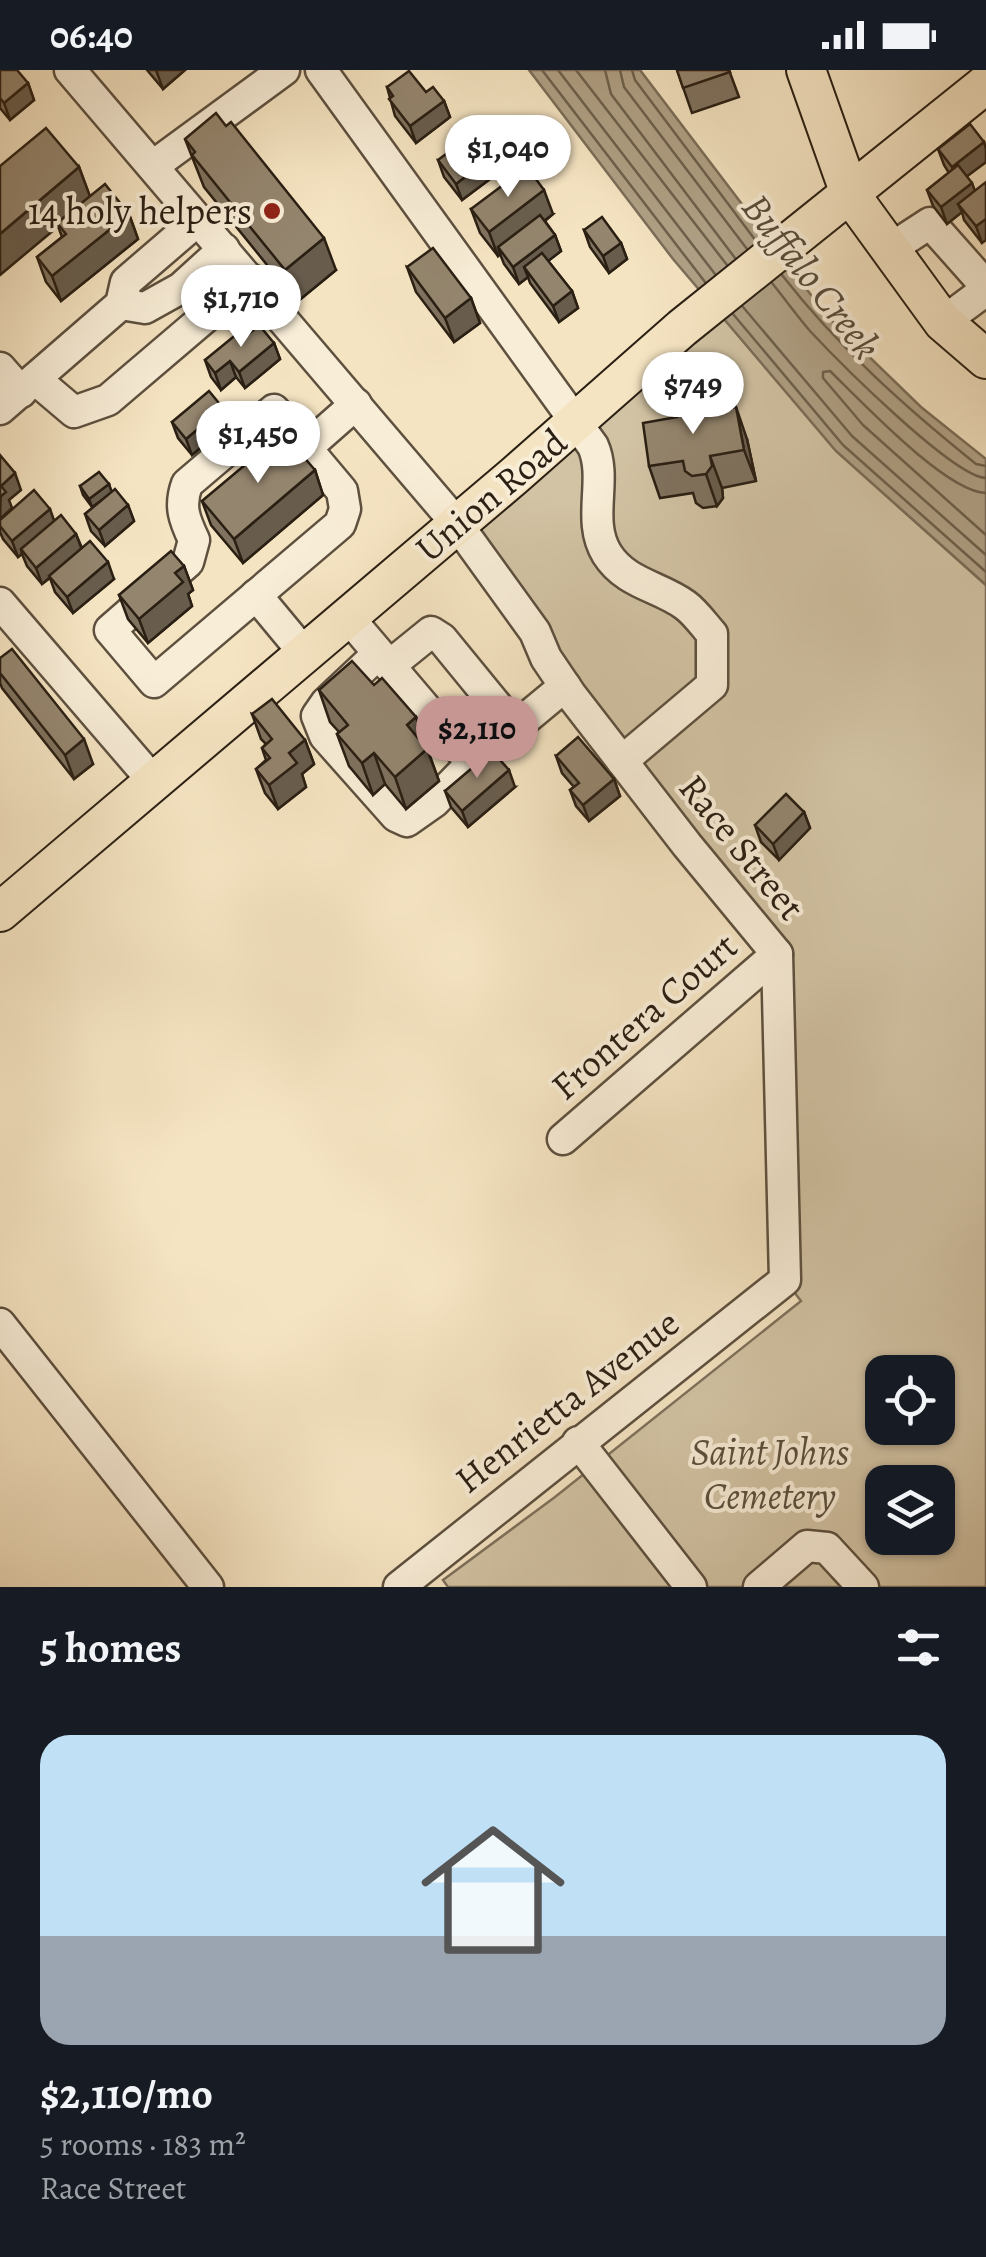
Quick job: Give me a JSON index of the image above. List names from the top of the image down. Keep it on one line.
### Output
{"streets":{"main road":["Union Road"],"street":["Race Street","Frontera Court","Henrietta Avenue"]},"crossings":[["Union Road","Race Street"],["Race Street","Frontera Court"],["Race Street","Henrietta Avenue"]],"water":["Buffalo Creek"],"parks":["Saint Johns Cemetery"],"places":["14 holy helpers"],"page":{"status":"06:40","price":["$1,040","$1,710","$749","$1,450","$2,110"],"heading":"5 homes","list":[{"name":"$2,110/mo","note":"5 rooms · 183 m² · Race Street"}]}}
